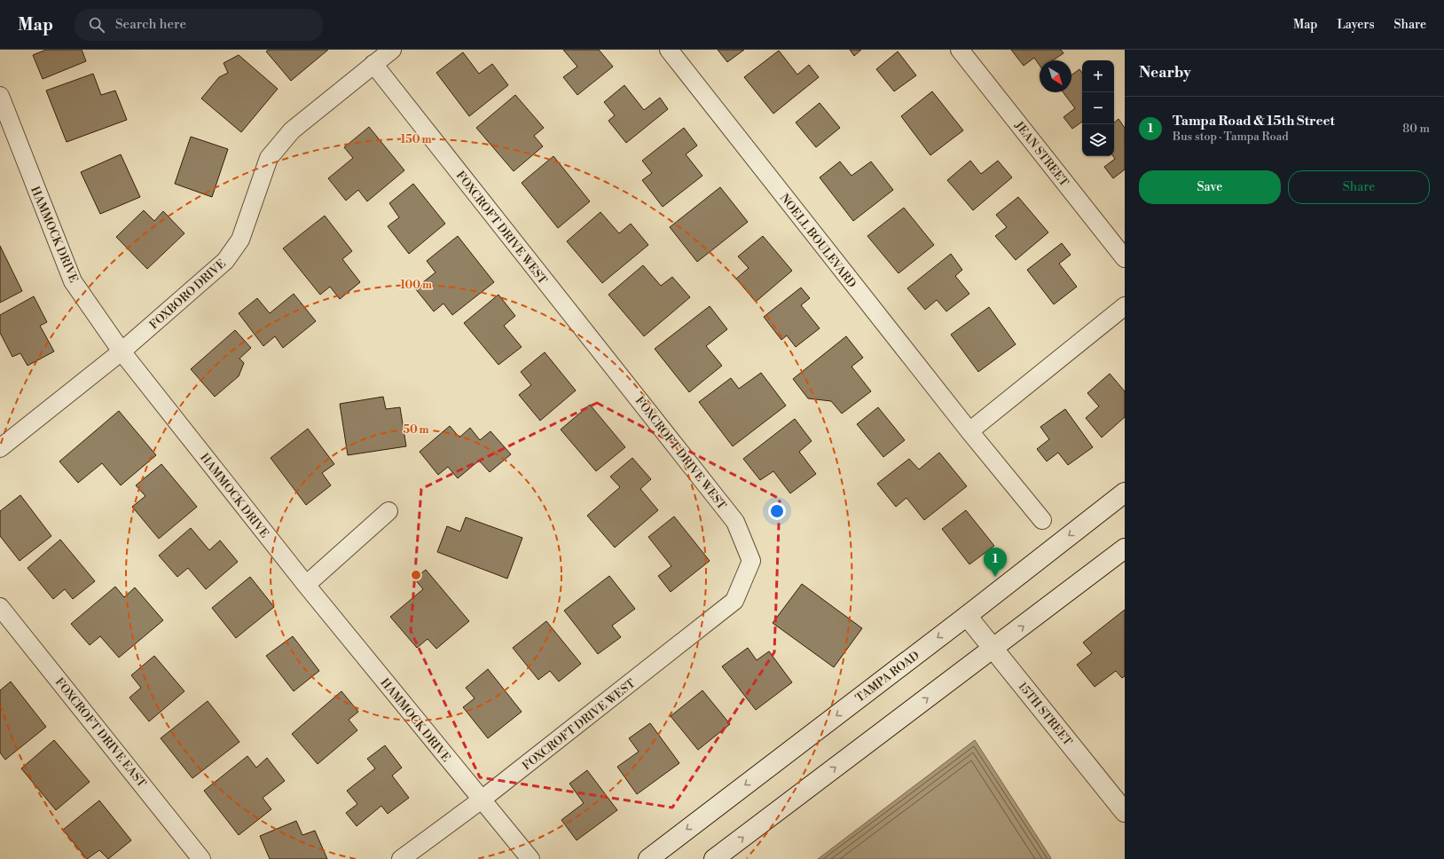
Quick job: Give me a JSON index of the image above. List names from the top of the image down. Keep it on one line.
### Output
{"streets":{"main road":["TAMPA ROAD","15TH STREET"],"street":["JEAN STREET","FOXCROFT DRIVE WEST","HAMMOCK DRIVE","NOELL BOULEVARD","FOXBORO DRIVE","FOXCROFT DRIVE EAST"]},"crossings":[["FOXCROFT DRIVE WEST","HAMMOCK DRIVE"],["FOXCROFT DRIVE WEST","FOXBORO DRIVE"],["HAMMOCK DRIVE","FOXBORO DRIVE"],["TAMPA ROAD","15TH STREET"]],"north":"bottom right","page":{"header":"Map","search":"Search here","nav":["Map","Layers","Share"],"heading":"Nearby","map_buttons":["+","−"],"list":[{"mark":"1","name":"Tampa Road & 15th Street","note":"Bus stop · Tampa Road","value":"80 m"}],"buttons":["Save","Share"],"pins":"1"},"rings":["150 m","100 m","50 m"]}
